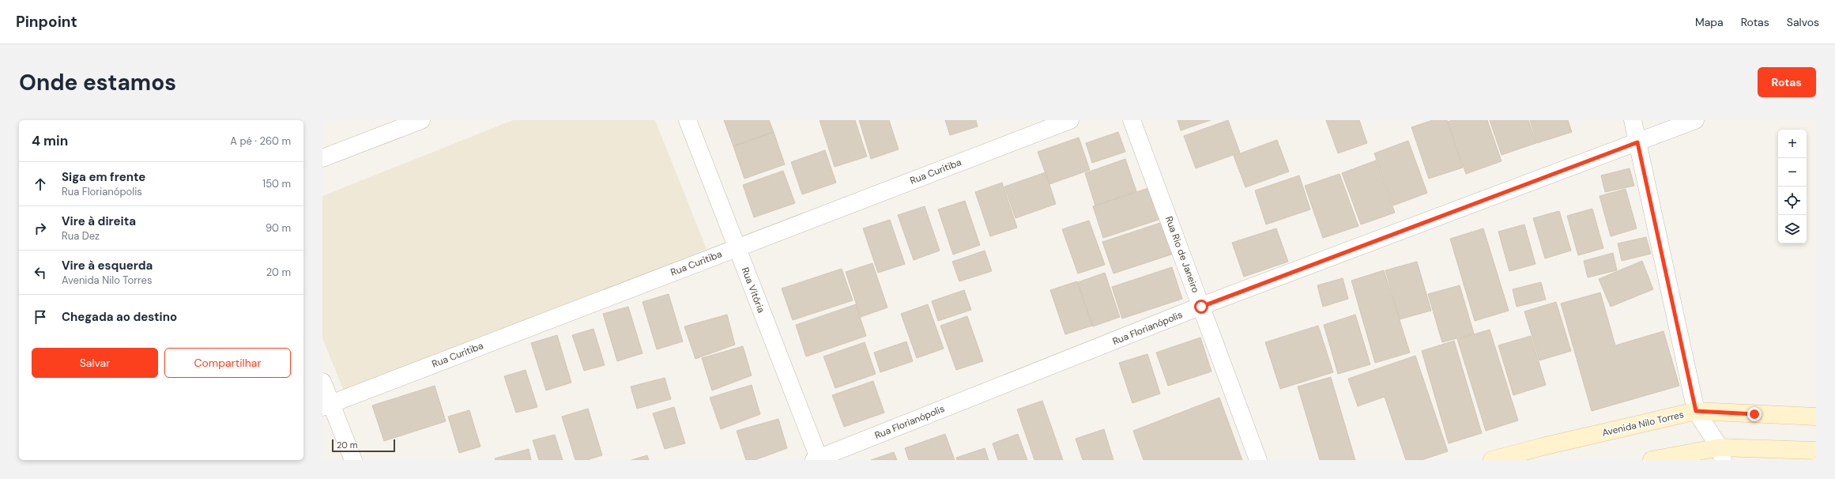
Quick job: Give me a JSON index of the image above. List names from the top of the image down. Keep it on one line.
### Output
{"streets":{"main road":["Avenida Nilo Torres"],"street":["Rua Curitiba","Rua Rio de Janeiro","Rua Vitória","Rua Florianópolis"]},"crossings":[["Rua Curitiba","Rua Vitória"],["Rua Rio de Janeiro","Rua Florianópolis"],["Rua Vitória","Rua Florianópolis"]],"scale_bar":"20 m","page":{"header":"Pinpoint","nav":["Mapa","Rotas","Salvos"],"buttons":["Rotas",["Salvar","Compartilhar"]],"title":"Onde estamos","heading":["4 min","A pé · 260 m"],"map_buttons":["+","−"],"list":[["Siga em frente","Rua Florianópolis","150 m"],["Vire à direita","Rua Dez","90 m"],["Vire à esquerda","Avenida Nilo Torres","20 m"],"Chegada ao destino"],"scale":"20 m"}}
